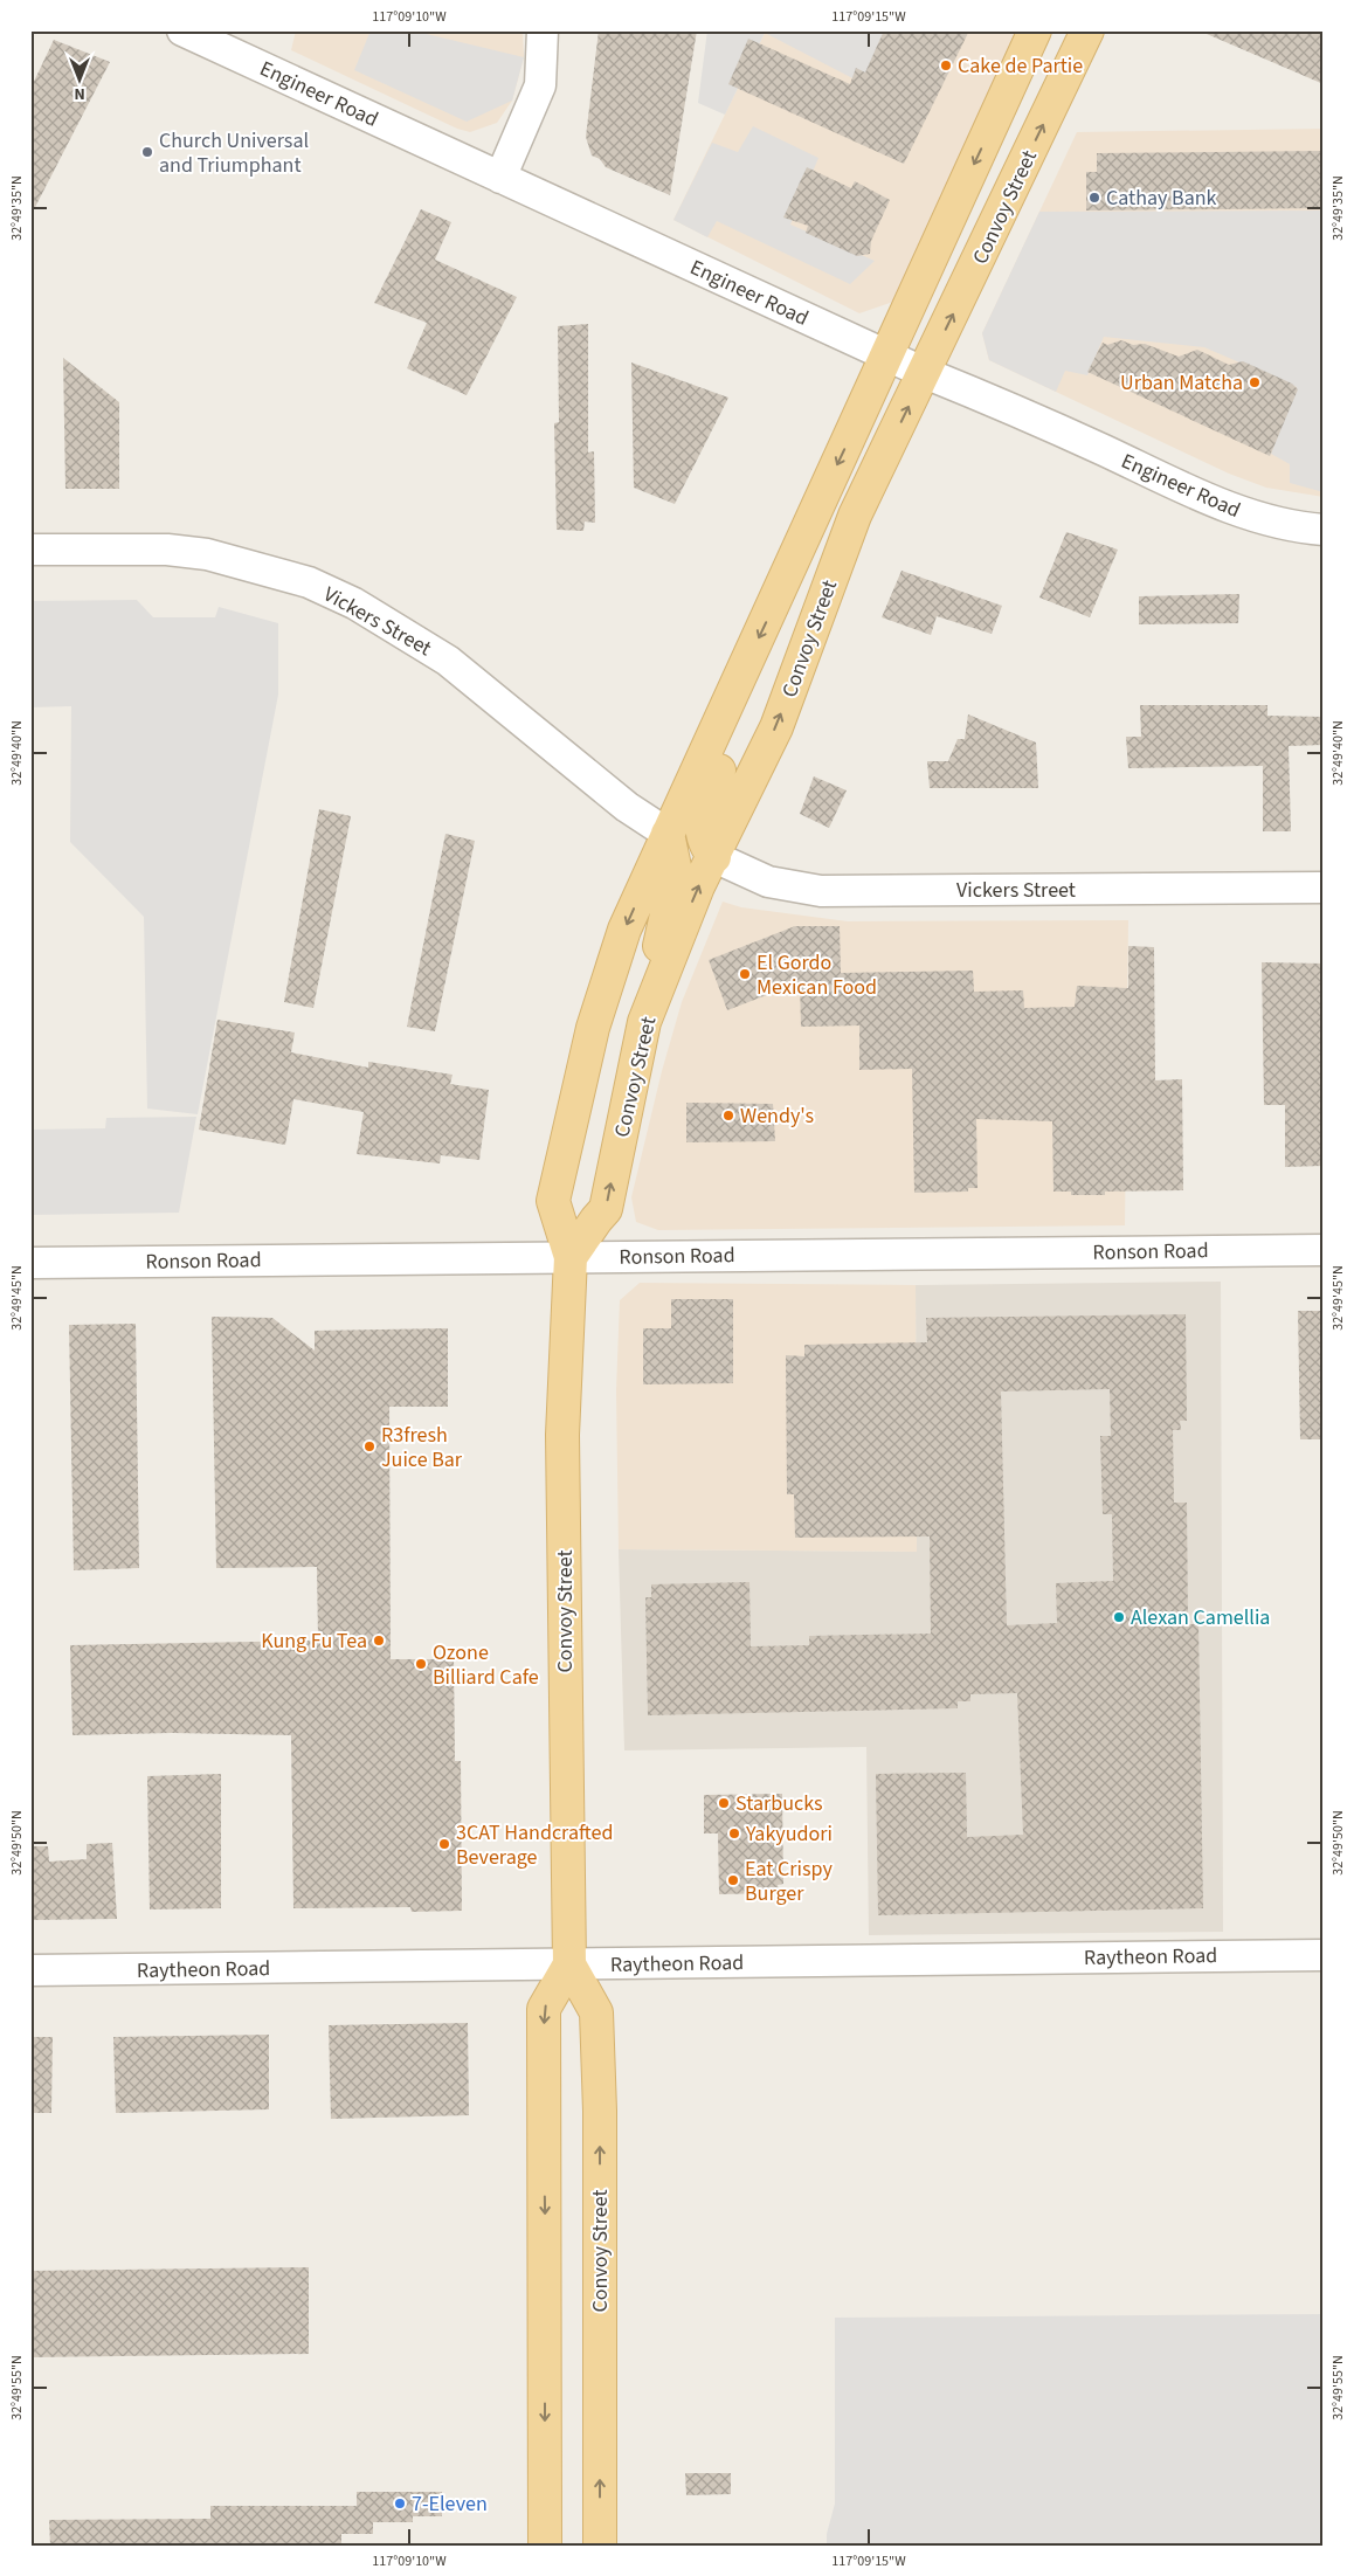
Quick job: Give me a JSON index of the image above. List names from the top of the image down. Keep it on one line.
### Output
{"streets":{"main road":["Convoy Street"],"street":["Engineer Road","Vickers Street","Ronson Road","Raytheon Road"]},"crossings":[["Engineer Road","Convoy Street"],["Convoy Street","Vickers Street"],["Convoy Street","Ronson Road"],["Convoy Street","Raytheon Road"]],"places":["Cake de Partie","Church Universal and Triumphant","Cathay Bank","Urban Matcha","El Gordo Mexican Food","Wendy's","R3fresh Juice Bar","Alexan Camellia","Kung Fu Tea","Ozone Billiard Cafe","Starbucks","Yakyudori","3CAT Handcrafted Beverage","Eat Crispy Burger","7-Eleven"],"north":"bottom","coordinates":["117°09'10\"W","117°09'15\"W","32°49'35\"N","32°49'40\"N","32°49'45\"N","32°49'50\"N","32°49'55\"N"]}
